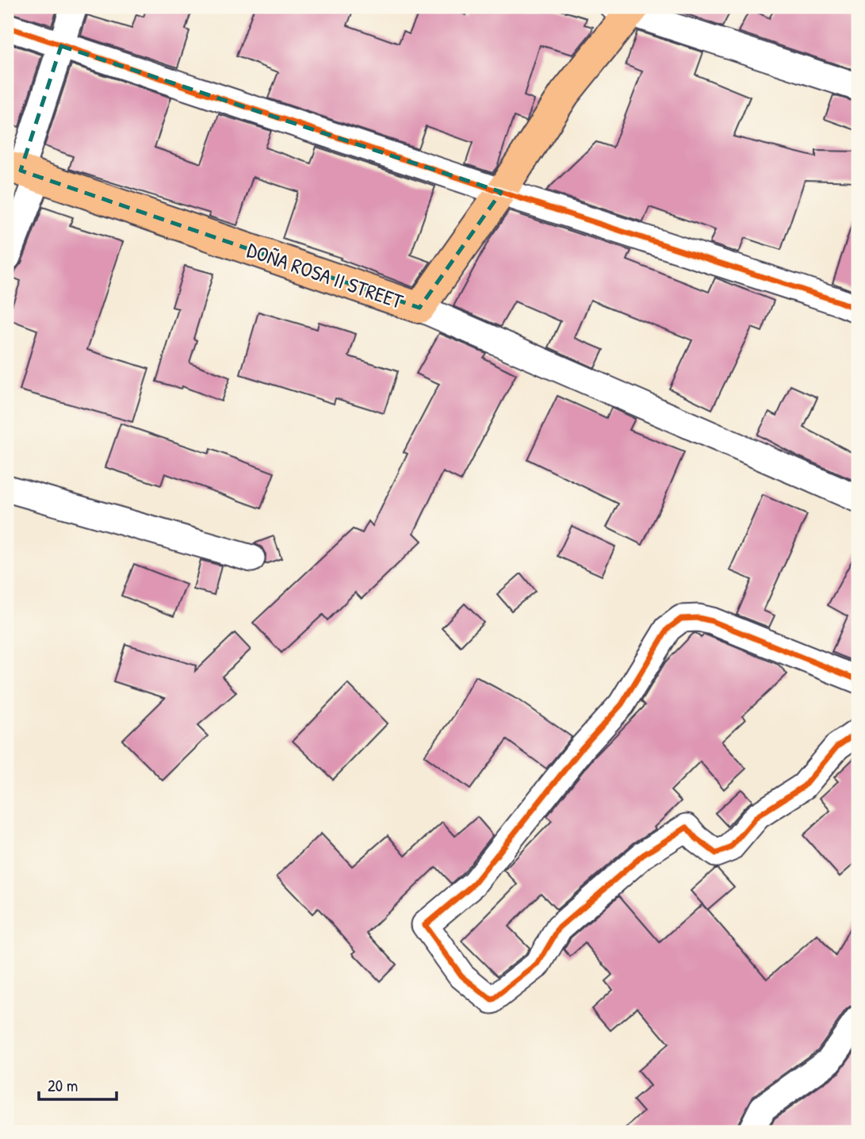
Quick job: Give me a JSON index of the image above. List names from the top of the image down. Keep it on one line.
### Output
{"streets":{"main road":["DOÑA ROSA II STREET"]},"scale_bar":"20 m"}
